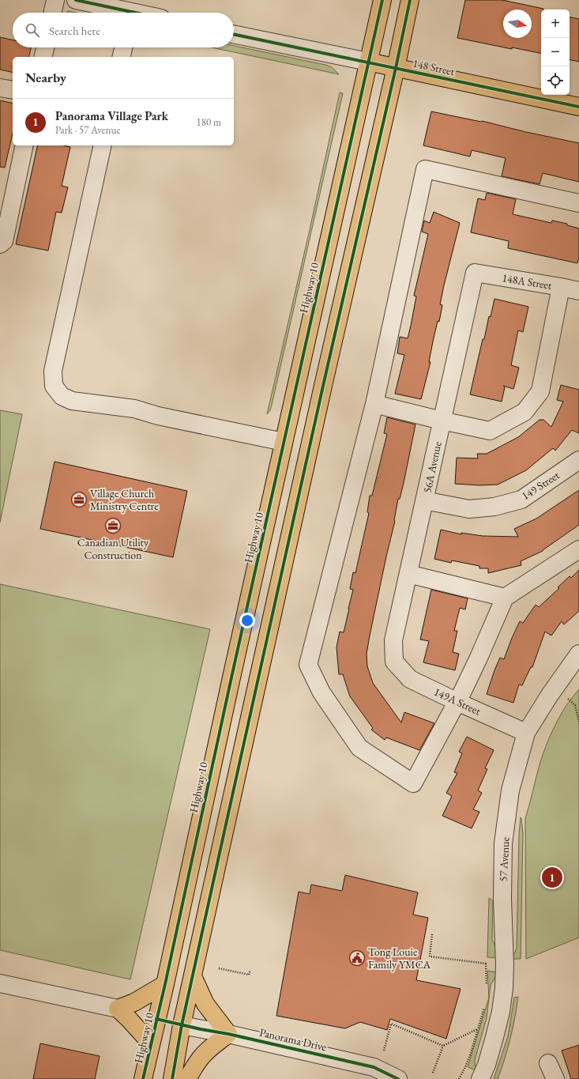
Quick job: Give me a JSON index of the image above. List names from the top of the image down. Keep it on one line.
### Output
{"streets":{"main road":["148 Street","Highway 10"],"street":["148A Street","56A Avenue","149 Street","149A Street","57 Avenue","Panorama Drive"]},"crossings":[["148 Street","Highway 10"],["148A Street","56A Avenue"],["56A Avenue","149 Street"],["56A Avenue","149A Street"],["149A Street","57 Avenue"]],"places":{"office":["Village Church Ministry Centre","Canadian Utility Construction"],"public building":["Tong Louie Family YMCA"]},"north":"right","page":{"map_buttons":["+","−"],"search":"Search here","heading":"Nearby","list":[{"mark":"1","name":"Panorama Village Park","note":"Park · 57 Avenue","value":"180 m"}],"pins":"1"}}
